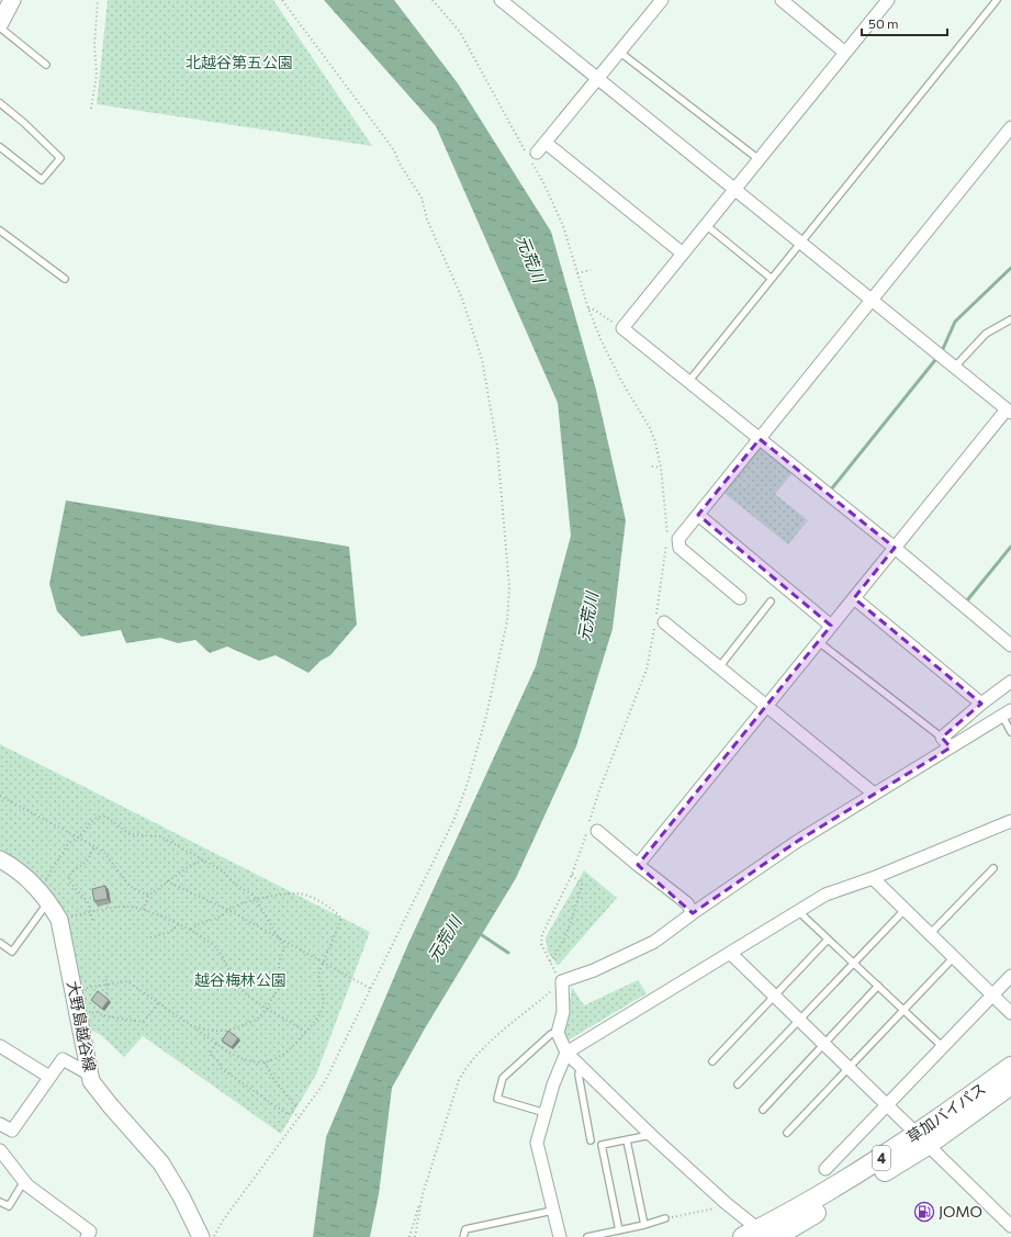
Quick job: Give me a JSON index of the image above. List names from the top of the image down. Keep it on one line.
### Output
{"streets":{"highway":["草加バイパス","4"],"main road":["大野島越谷線"]},"water":["元荒川"],"parks":["北越谷第五公園","越谷梅林公園"],"places":{"fuel station":["JOMO"]},"scale_bar":"50 m"}
